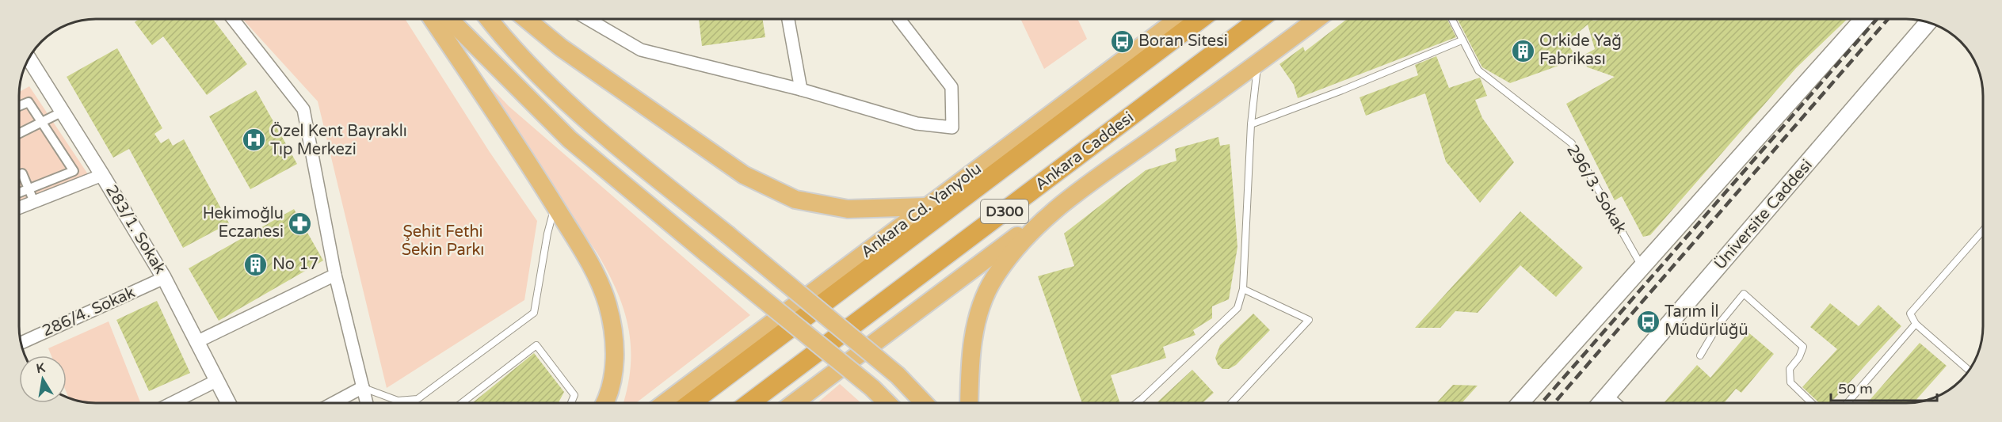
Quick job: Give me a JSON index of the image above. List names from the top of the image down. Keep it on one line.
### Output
{"streets":{"highway":["Ankara Caddesi","D300"],"main road":["Ankara Cd. Yanyolu","Üniversite Caddesi"],"street":["283/1. Sokak","286/4. Sokak"],"lane":["296/3. Sokak"]},"crossings":[["283/1. Sokak","286/4. Sokak"]],"parks":["Şehit Fethi Sekin Parkı"],"places":{"bus stop":["Boran Sitesi","Tarım İl Müdürlüğü"],"building":["Orkide Yağ Fabrikası","No 17"],"hospital":["Özel Kent Bayraklı Tıp Merkezi"],"pharmacy":["Hekimoğlu Eczanesi"]},"scale_bar":"50 m","north":"top"}
